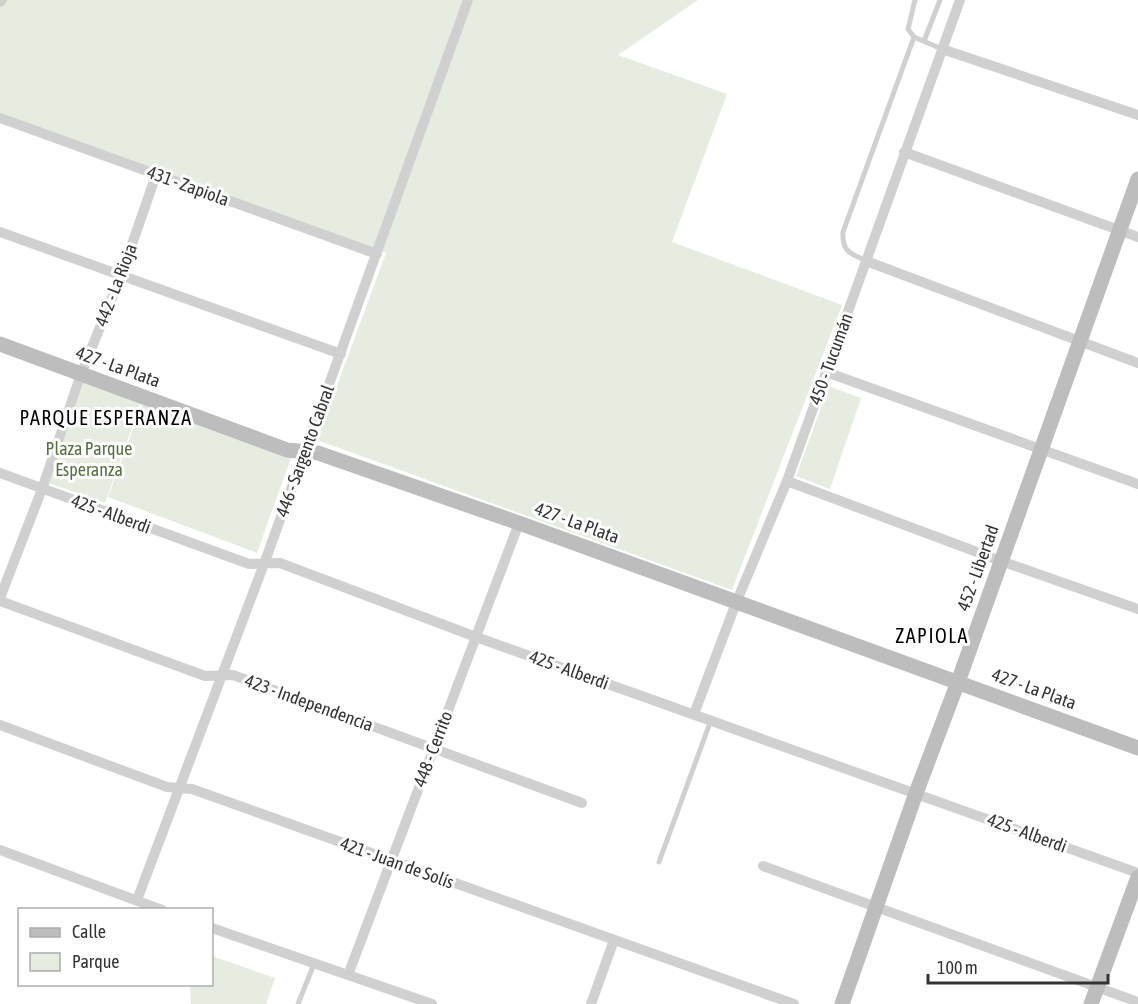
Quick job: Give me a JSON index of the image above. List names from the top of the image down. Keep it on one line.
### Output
{"streets":{"street":["431 - Zapiola","442 - La Rioja","450 - Tucumán","427 - La Plata","446 - Sargento Cabral","425 - Alberdi","452 - Libertad","423 - Independencia","448 - Cerrito","421 - Juan de Solís"]},"crossings":[["431 - Zapiola","442 - La Rioja"],["431 - Zapiola","446 - Sargento Cabral"],["442 - La Rioja","427 - La Plata"],["442 - La Rioja","425 - Alberdi"],["442 - La Rioja","423 - Independencia"],["450 - Tucumán","427 - La Plata"],["450 - Tucumán","425 - Alberdi"],["427 - La Plata","446 - Sargento Cabral"],["427 - La Plata","452 - Libertad"],["427 - La Plata","448 - Cerrito"],["446 - Sargento Cabral","425 - Alberdi"],["446 - Sargento Cabral","423 - Independencia"],["446 - Sargento Cabral","421 - Juan de Solís"],["425 - Alberdi","452 - Libertad"],["425 - Alberdi","448 - Cerrito"],["423 - Independencia","448 - Cerrito"],["448 - Cerrito","421 - Juan de Solís"]],"districts":["PARQUE ESPERANZA","ZAPIOLA"],"parks":["Plaza Parque Esperanza"],"legend":["Calle","Parque"],"scale_bar":"100 m"}
